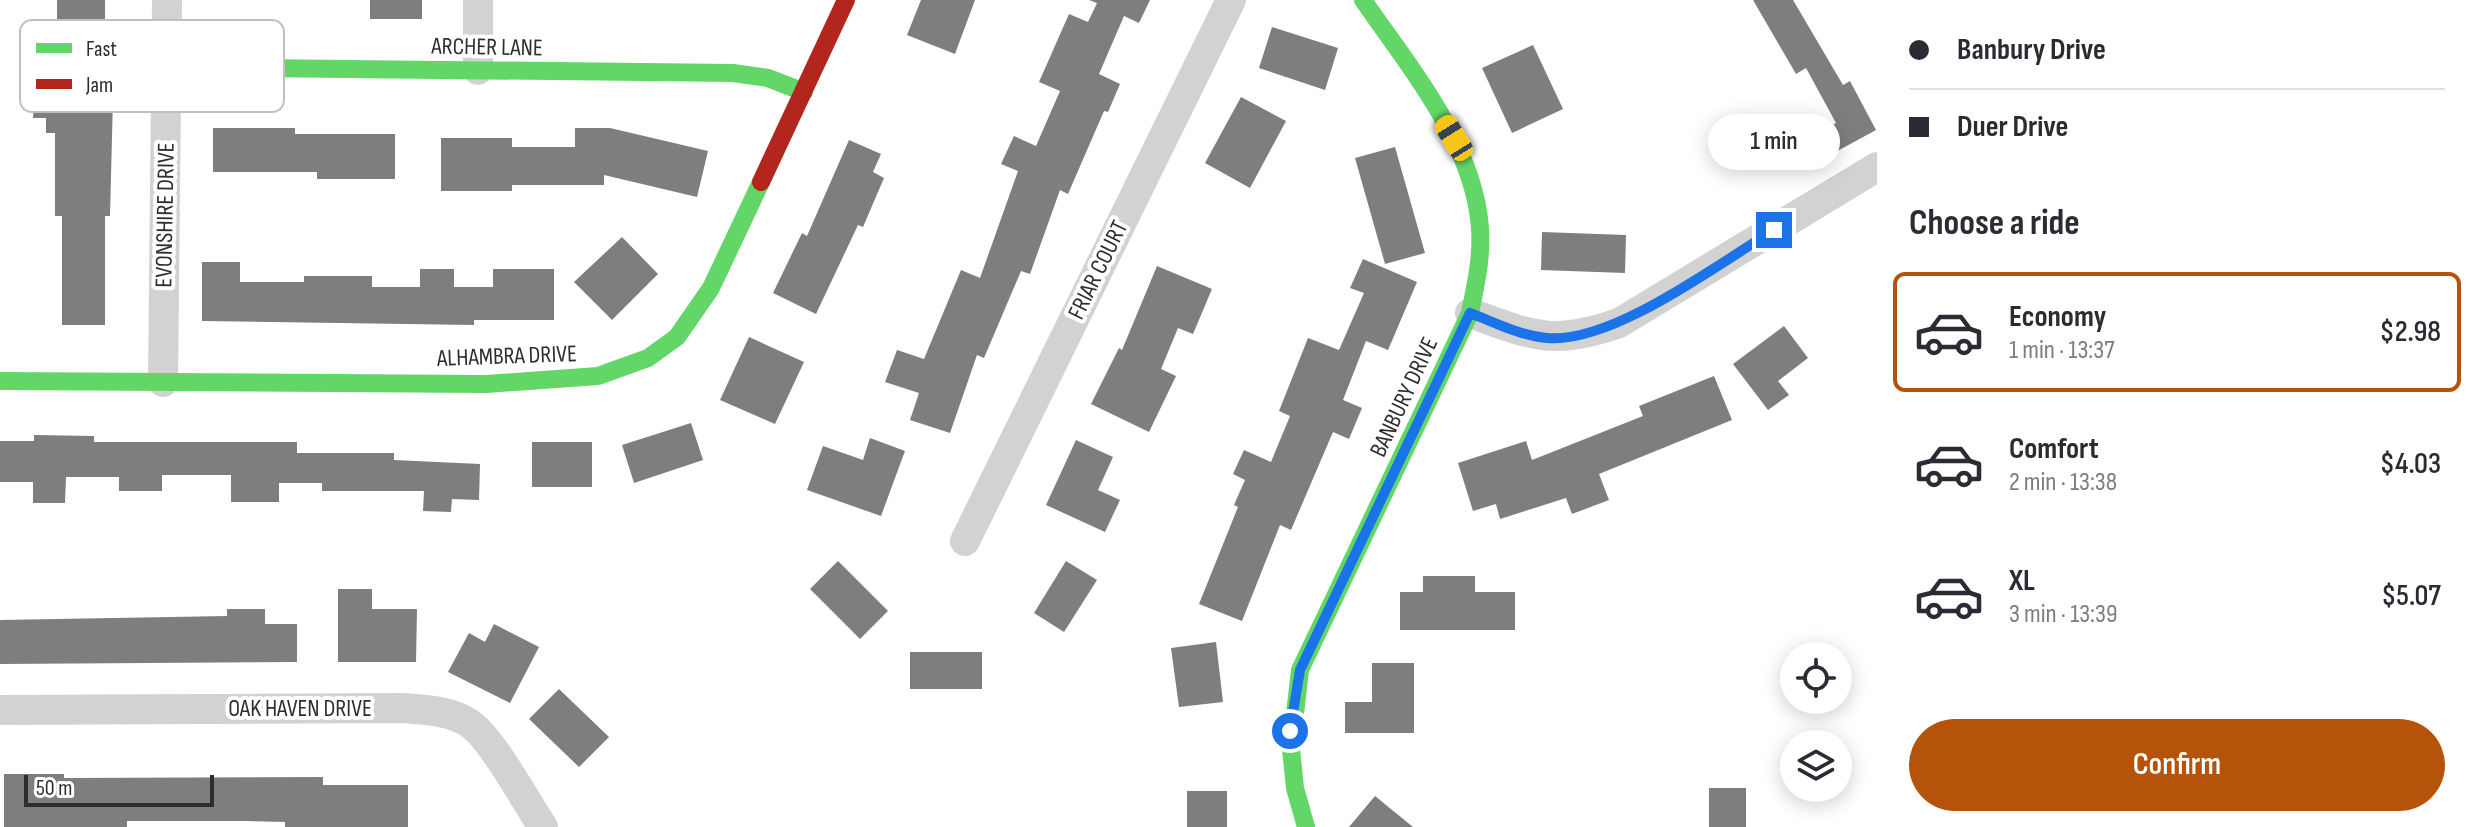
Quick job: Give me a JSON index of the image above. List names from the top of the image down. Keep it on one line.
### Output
{"streets":{"street":["ARCHER LANE","EVONSHIRE DRIVE","FRIAR COURT","ALHAMBRA DRIVE","BANBURY DRIVE","OAK HAVEN DRIVE"]},"crossings":[["ARCHER LANE","ALHAMBRA DRIVE"],["EVONSHIRE DRIVE","ALHAMBRA DRIVE"]],"legend":["Fast","Jam"],"scale_bar":"50 m","page":{"banner":["Banbury Drive","Duer Drive"],"bubble":"1 min","heading":"Choose a ride","list":[{"name":"Economy","note":"1 min · 13:37","value":"$2.98"},{"name":"Comfort","note":"2 min · 13:38","value":"$4.03"},{"name":"XL","note":"3 min · 13:39","value":"$5.07"}],"buttons":"Confirm","scale":"50 m"}}
